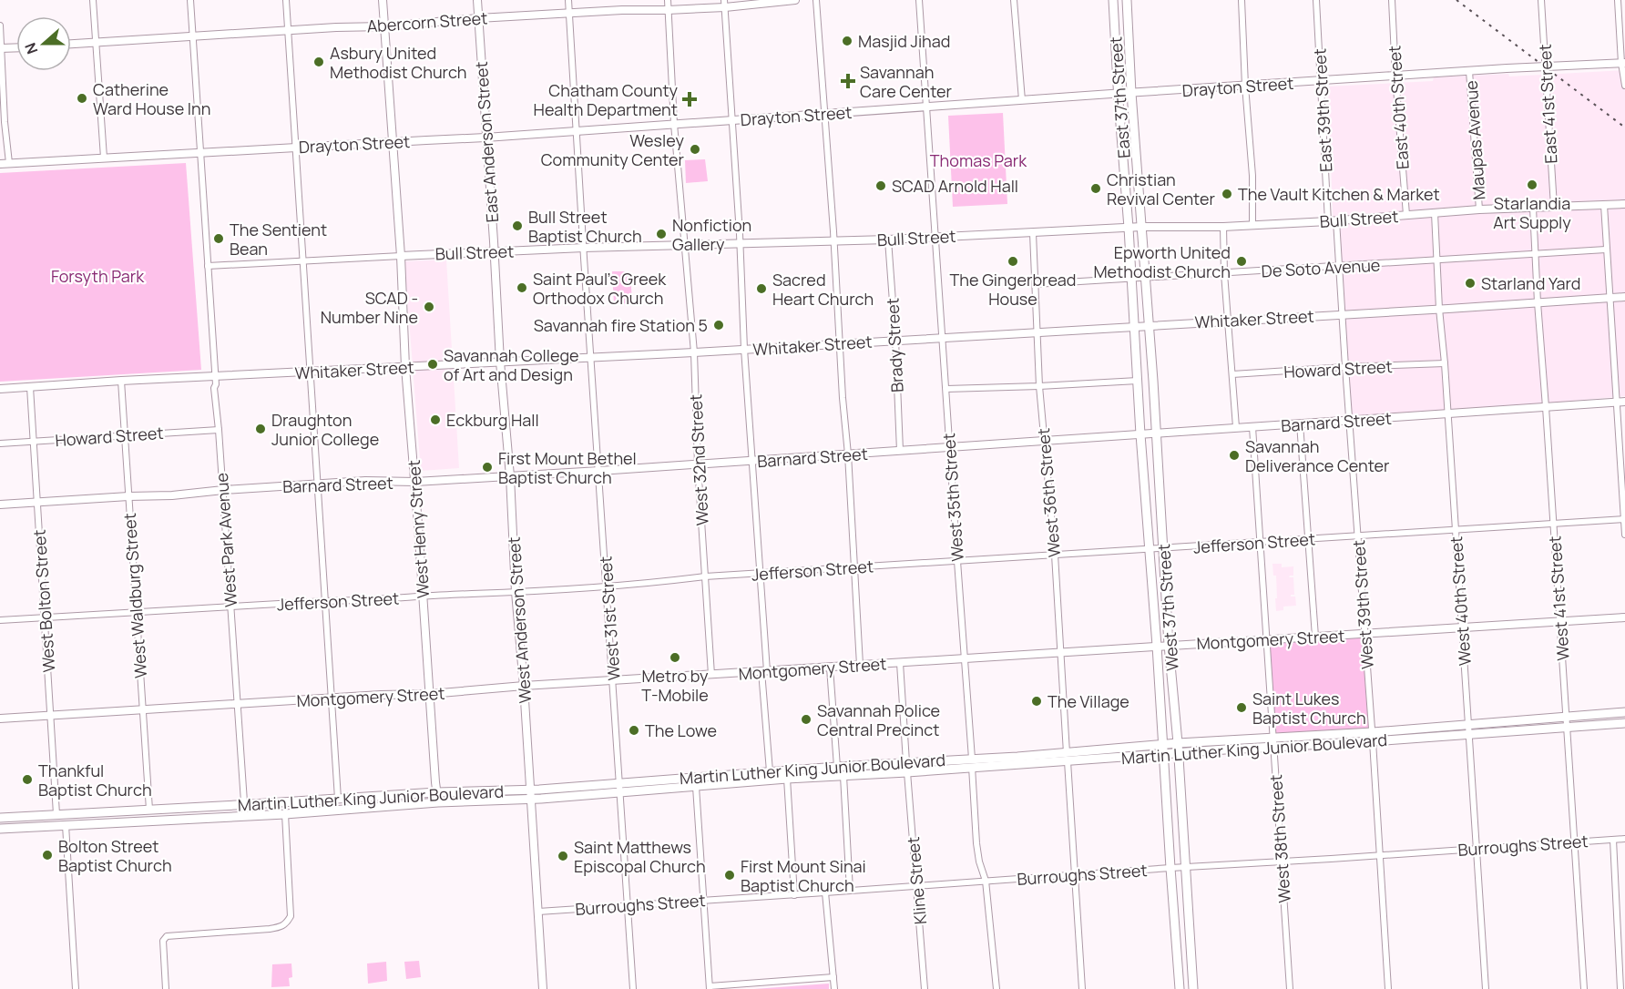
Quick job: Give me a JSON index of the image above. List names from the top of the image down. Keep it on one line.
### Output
{"streets":{"main road":["Abercorn Street","Drayton Street","East 37th Street","East Anderson Street","Bull Street","Whitaker Street","Barnard Street","West Henry Street","West 37th Street","West Anderson Street","Montgomery Street","Martin Luther King Junior Boulevard"],"street":["East 41st Street","East 40th Street","East 39th Street","Maupas Avenue","De Soto Avenue","Brady Street","Howard Street","West 32nd Street","West 36th Street","West 35th Street","West Park Avenue","Jefferson Street","West Waldburg Street","West 41st Street","West Bolton Street","West 40th Street","West 39th Street","West 31st Street","West 38th Street","Burroughs Street","Kline Street"]},"crossings":[["Abercorn Street","East Anderson Street"],["Abercorn Street","West 32nd Street"],["Abercorn Street","West Henry Street"],["Abercorn Street","West Park Avenue"],["Abercorn Street","West 31st Street"],["Drayton Street","East 37th Street"],["Drayton Street","East 41st Street"],["Drayton Street","East 40th Street"],["Drayton Street","East 39th Street"],["Drayton Street","Maupas Avenue"],["Drayton Street","East Anderson Street"],["Drayton Street","West 32nd Street"],["Drayton Street","West 35th Street"],["Drayton Street","West Henry Street"],["Drayton Street","West Park Avenue"],["Drayton Street","West 31st Street"],["East 37th Street","Bull Street"],["East 37th Street","West 37th Street"],["East 41st Street","Bull Street"],["East 40th Street","Bull Street"],["East 39th Street","Bull Street"],["Maupas Avenue","Bull Street"],["East Anderson Street","Bull Street"],["East Anderson Street","West Anderson Street"],["Bull Street","Brady Street"],["Bull Street","West 32nd Street"],["Bull Street","West 36th Street"],["Bull Street","West 35th Street"],["Bull Street","West Henry Street"],["Bull Street","West Park Avenue"],["Bull Street","West 41st Street"],["Bull Street","West 40th Street"],["Bull Street","West 39th Street"],["Bull Street","West 37th Street"],["Bull Street","West 31st Street"],["Bull Street","West Anderson Street"],["De Soto Avenue","West 36th Street"],["De Soto Avenue","West 41st Street"],["De Soto Avenue","West 40th Street"],["De Soto Avenue","West 39th Street"],["De Soto Avenue","West 37th Street"],["Whitaker Street","Brady Street"],["Whitaker Street","West 32nd Street"],["Whitaker Street","West 36th Street"],["Whitaker Street","West 35th Street"],["Whitaker Street","West Henry Street"],["Whitaker Street","West Park Avenue"],["Whitaker Street","West Waldburg Street"],["Whitaker Street","West 41st Street"],["Whitaker Street","West Bolton Street"],["Whitaker Street","West 40th Street"],["Whitaker Street","West 39th Street"],["Whitaker Street","West 37th Street"],["Whitaker Street","West 31st Street"],["Whitaker Street","West Anderson Street"],["Brady Street","Barnard Street"],["Howard Street","West Park Avenue"],["Howard Street","West Waldburg Street"],["Howard Street","West Bolton Street"],["Howard Street","West 40th Street"],["Howard Street","West 39th Street"],["Barnard Street","West 32nd Street"],["Barnard Street","West 36th Street"],["Barnard Street","West 35th Street"],["Barnard Street","West Henry Street"],["Barnard Street","West Park Avenue"],["Barnard Street","West Waldburg Street"],["Barnard Street","West 41st Street"],["Barnard Street","West Bolton Street"],["Barnard Street","West 40th Street"],["Barnard Street","West 39th Street"],["Barnard Street","West 37th Street"],["Barnard Street","West 31st Street"],["Barnard Street","West Anderson Street"],["Barnard Street","West 38th Street"],["West 32nd Street","Jefferson Street"],["West 32nd Street","Montgomery Street"],["West 36th Street","Jefferson Street"],["West 36th Street","Montgomery Street"],["West 36th Street","Martin Luther King Junior Boulevard"],["West 36th Street","Burroughs Street"],["West 35th Street","Jefferson Street"],["West 35th Street","Montgomery Street"],["West 35th Street","Martin Luther King Junior Boulevard"],["West 35th Street","Burroughs Street"],["West Henry Street","Jefferson Street"],["West Henry Street","Montgomery Street"],["West Henry Street","Martin Luther King Junior Boulevard"],["West Park Avenue","Jefferson Street"],["West Park Avenue","Montgomery Street"],["West Park Avenue","Martin Luther King Junior Boulevard"],["Jefferson Street","West Waldburg Street"],["Jefferson Street","West 41st Street"],["Jefferson Street","West Bolton Street"],["Jefferson Street","West 40th Street"],["Jefferson Street","West 39th Street"],["Jefferson Street","West 37th Street"],["Jefferson Street","West 31st Street"],["Jefferson Street","West Anderson Street"],["Jefferson Street","West 38th Street"],["West Waldburg Street","Montgomery Street"],["West Waldburg Street","Martin Luther King Junior Boulevard"],["West 41st Street","Montgomery Street"],["West 41st Street","Martin Luther King Junior Boulevard"],["West 41st Street","Burroughs Street"],["West Bolton Street","Montgomery Street"],["West Bolton Street","Martin Luther King Junior Boulevard"],["West 40th Street","Montgomery Street"],["West 40th Street","Martin Luther King Junior Boulevard"],["West 40th Street","Burroughs Street"],["West 39th Street","Montgomery Street"],["West 39th Street","Martin Luther King Junior Boulevard"],["West 39th Street","Burroughs Street"],["West 37th Street","Montgomery Street"],["West 37th Street","Martin Luther King Junior Boulevard"],["West 37th Street","Burroughs Street"],["West 31st Street","Montgomery Street"],["West 31st Street","Martin Luther King Junior Boulevard"],["West 31st Street","Burroughs Street"],["West Anderson Street","Montgomery Street"],["West Anderson Street","Martin Luther King Junior Boulevard"],["West Anderson Street","Burroughs Street"],["Montgomery Street","West 38th Street"],["Martin Luther King Junior Boulevard","West 38th Street"],["Martin Luther King Junior Boulevard","Kline Street"],["West 38th Street","Burroughs Street"],["Burroughs Street","Kline Street"]],"parks":["Thomas Park","Forsyth Park"],"places":{"other":["Masjid Jihad","Asbury United Methodist Church","Catherine Ward House Inn","Wesley Community Center","Starlandia Art Supply","SCAD Arnold Hall","Christian Revival Center","The Vault Kitchen & Market","Bull Street Baptist Church","Nonfiction Gallery","The Sentient Bean","The Gingerbread House","Epworth United Methodist Church","Starland Yard","Saint Paul's Greek Orthodox Church","Sacred Heart Church","SCAD - Number Nine","Savannah fire Station 5","Savannah College of Art and Design","Eckburg Hall","Draughton Junior College","Savannah Deliverance Center","First Mount Bethel Baptist Church","Metro by T-Mobile","The Village","Saint Lukes Baptist Church","Savannah Police Central Precinct","The Lowe","Thankful Baptist Church","Bolton Street Baptist Church","Saint Matthews Episcopal Church","First Mount Sinai Baptist Church"],"health":["Savannah Care Center","Chatham County Health Department"]},"north":"left"}
